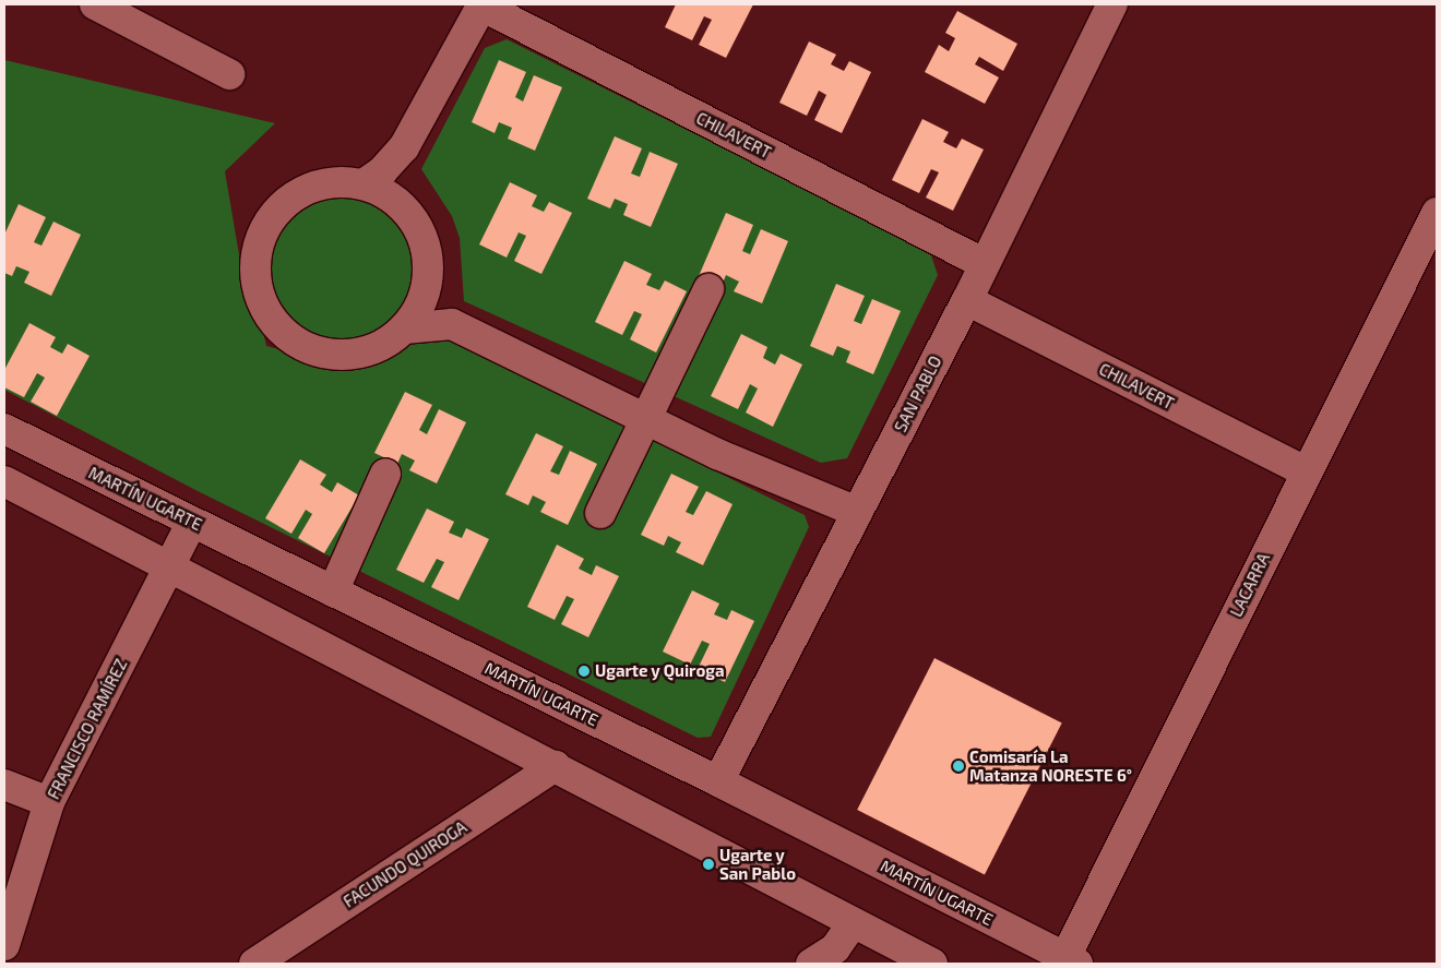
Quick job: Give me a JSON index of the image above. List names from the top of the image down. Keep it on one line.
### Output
{"streets":{"street":["CHILAVERT","SAN PABLO","MARTÍN UGARTE","LACARRA","FRANCISCO RAMÍREZ","FACUNDO QUIROGA"]},"crossings":[["CHILAVERT","SAN PABLO"],["CHILAVERT","LACARRA"],["SAN PABLO","MARTÍN UGARTE"],["MARTÍN UGARTE","LACARRA"],["MARTÍN UGARTE","FRANCISCO RAMÍREZ"]],"places":["Ugarte y Quiroga","Comisaría La Matanza NORESTE 6°","Ugarte y San Pablo"]}
